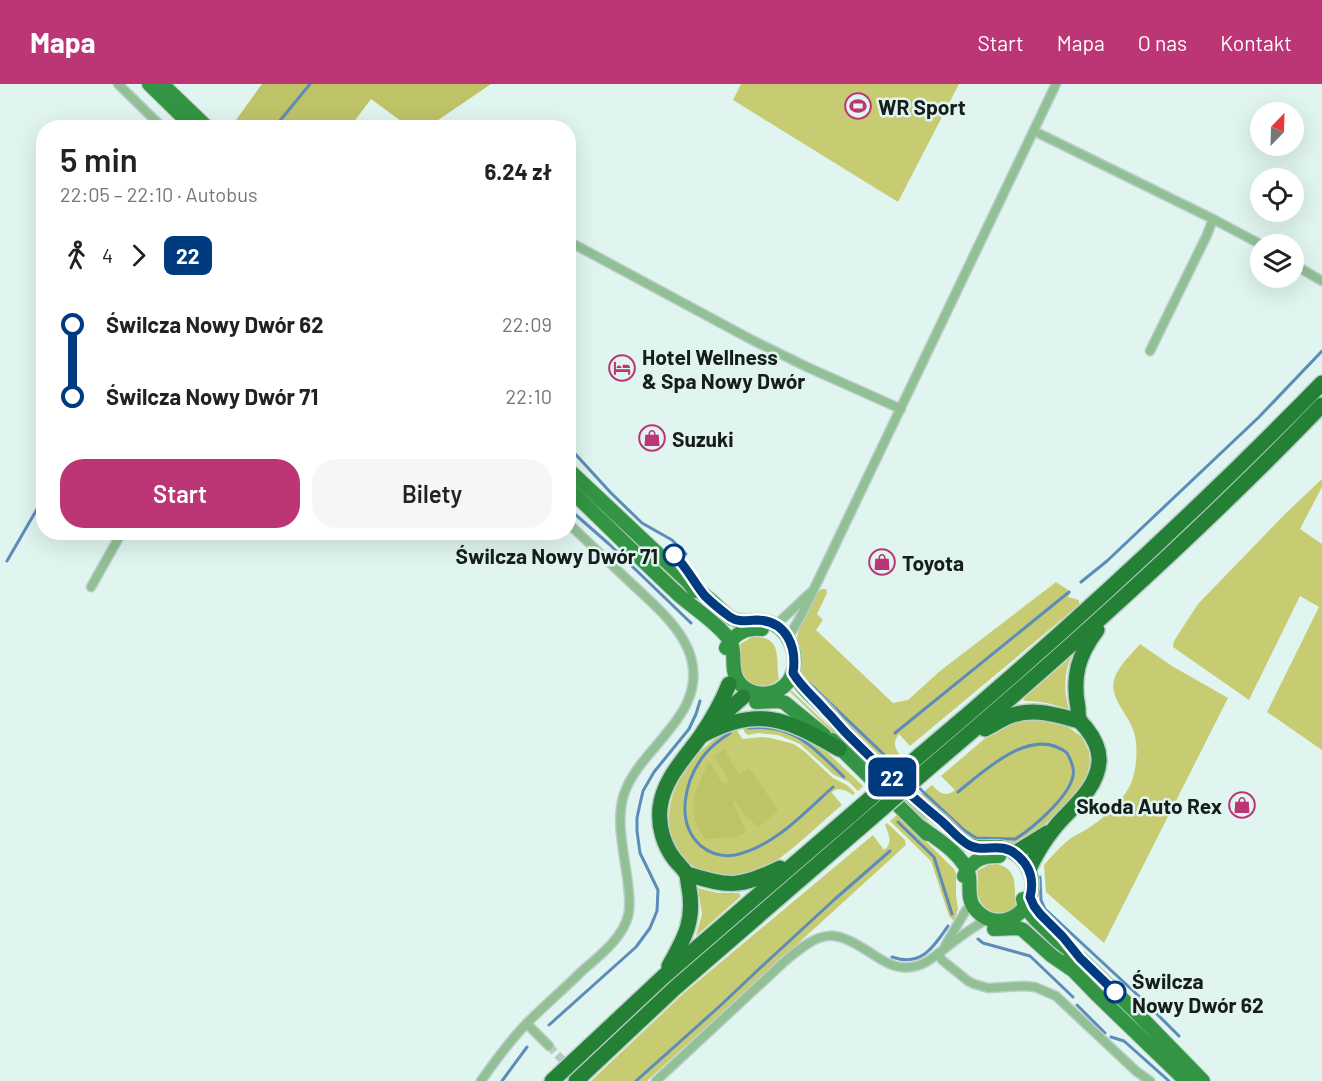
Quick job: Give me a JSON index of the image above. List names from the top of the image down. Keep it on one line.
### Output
{"places":{"sports":["WR Sport"],"hotel":["Hotel Wellness & Spa Nowy Dwór"],"shop":["Suzuki","Toyota","Skoda Auto Rex"],"other":["Świlcza Nowy Dwór 71","Świlcza Nowy Dwór 62"]},"lines":["bus line 22"],"north":"top right","page":{"header":"Mapa","nav":["Start","Mapa","O nas","Kontakt"],"on_map":"22","heading":["5 min","22:05 – 22:10 · Autobus","6.24 zł"],"legs":["4","22"],"list":[{"name":"Świlcza Nowy Dwór 62","value":"22:09"},{"name":"Świlcza Nowy Dwór 71","value":"22:10"}],"buttons":["Start","Bilety"]}}
